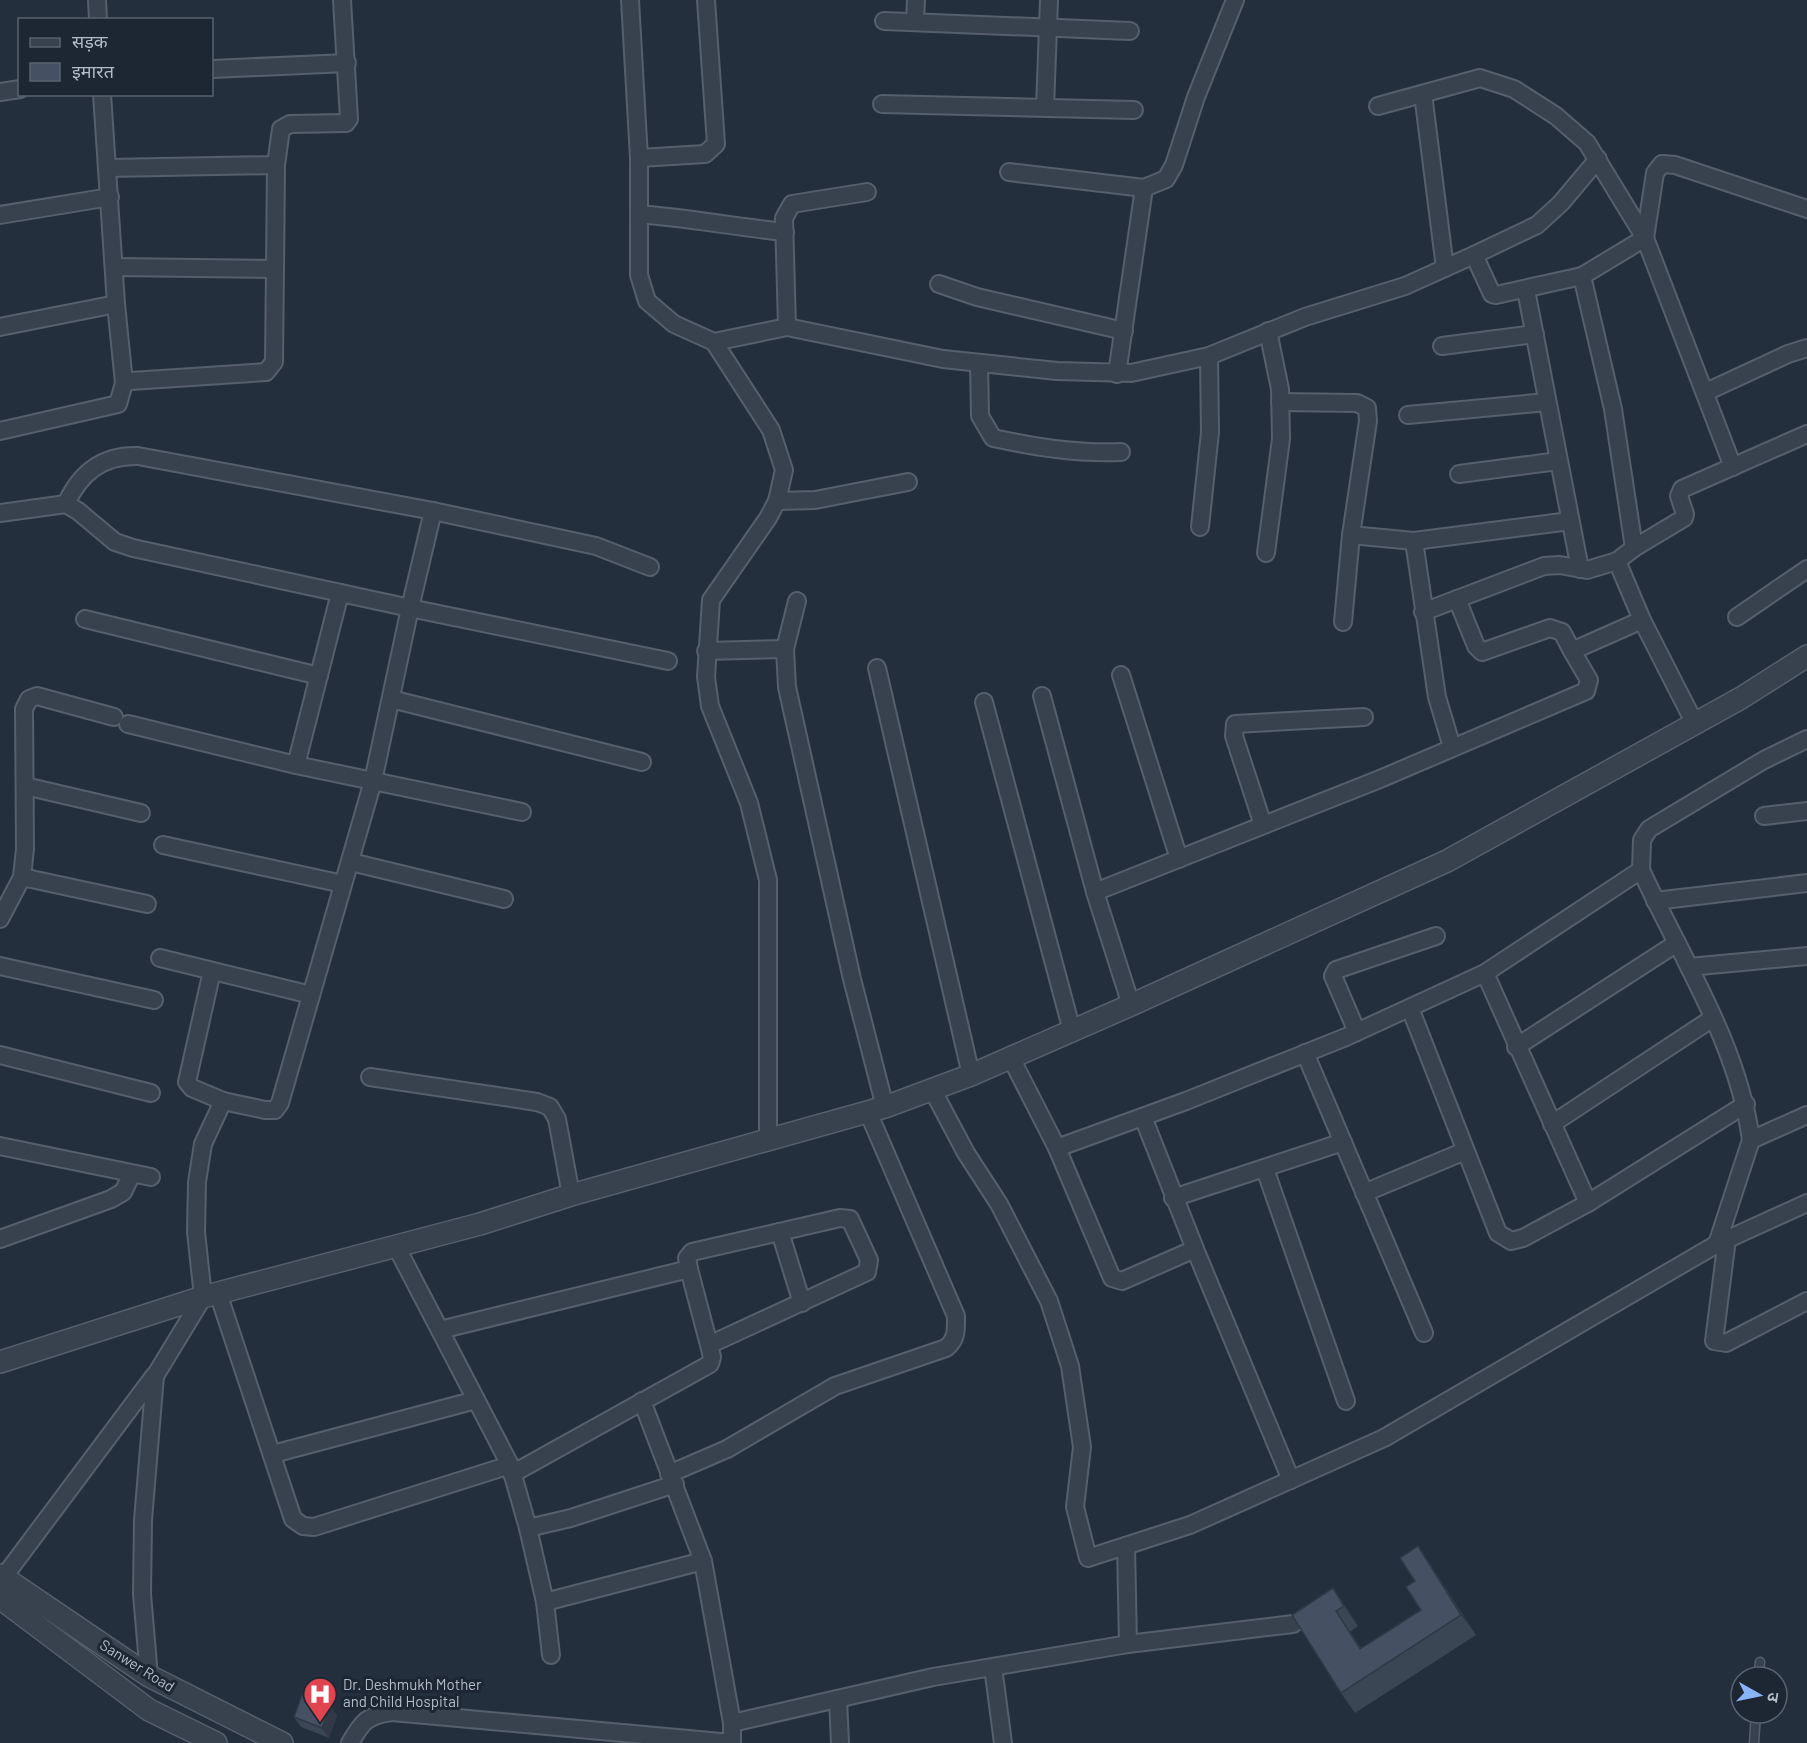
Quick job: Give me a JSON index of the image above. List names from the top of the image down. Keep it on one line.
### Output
{"streets":{"street":["Sanwer Road"]},"places":{"hospital":["Dr. Deshmukh Mother and Child Hospital"]},"legend":["सड़क","इमारत"],"north":"right"}
